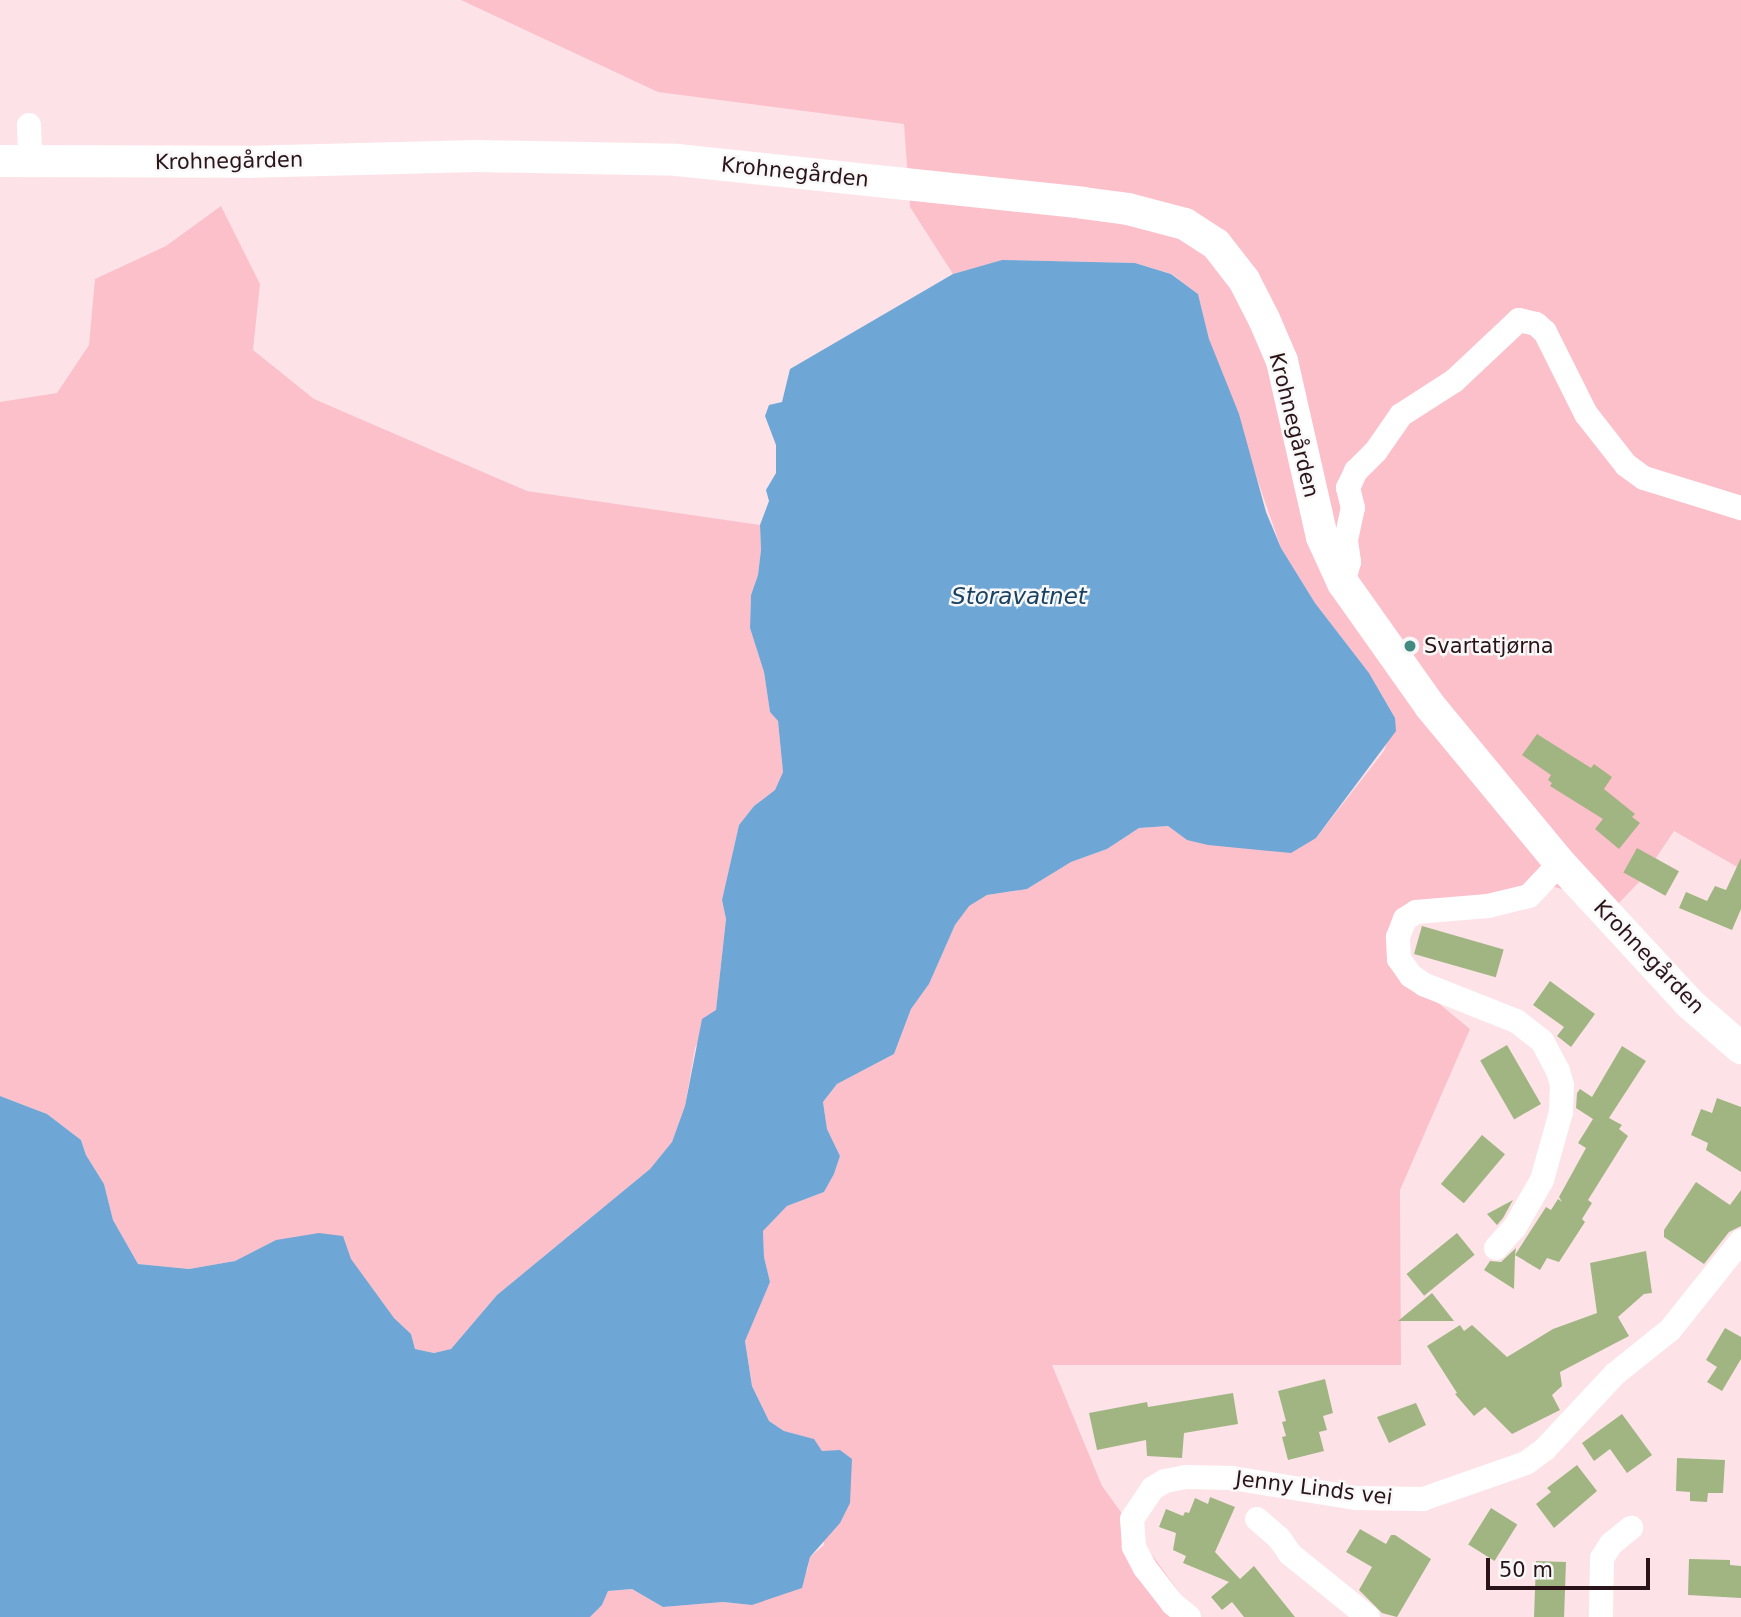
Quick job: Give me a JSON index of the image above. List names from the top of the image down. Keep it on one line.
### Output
{"streets":{"main road":["Krohnegården"],"street":["Jenny Linds vei"]},"water":["Storavatnet"],"places":["Svartatjørna"],"scale_bar":"50 m"}
